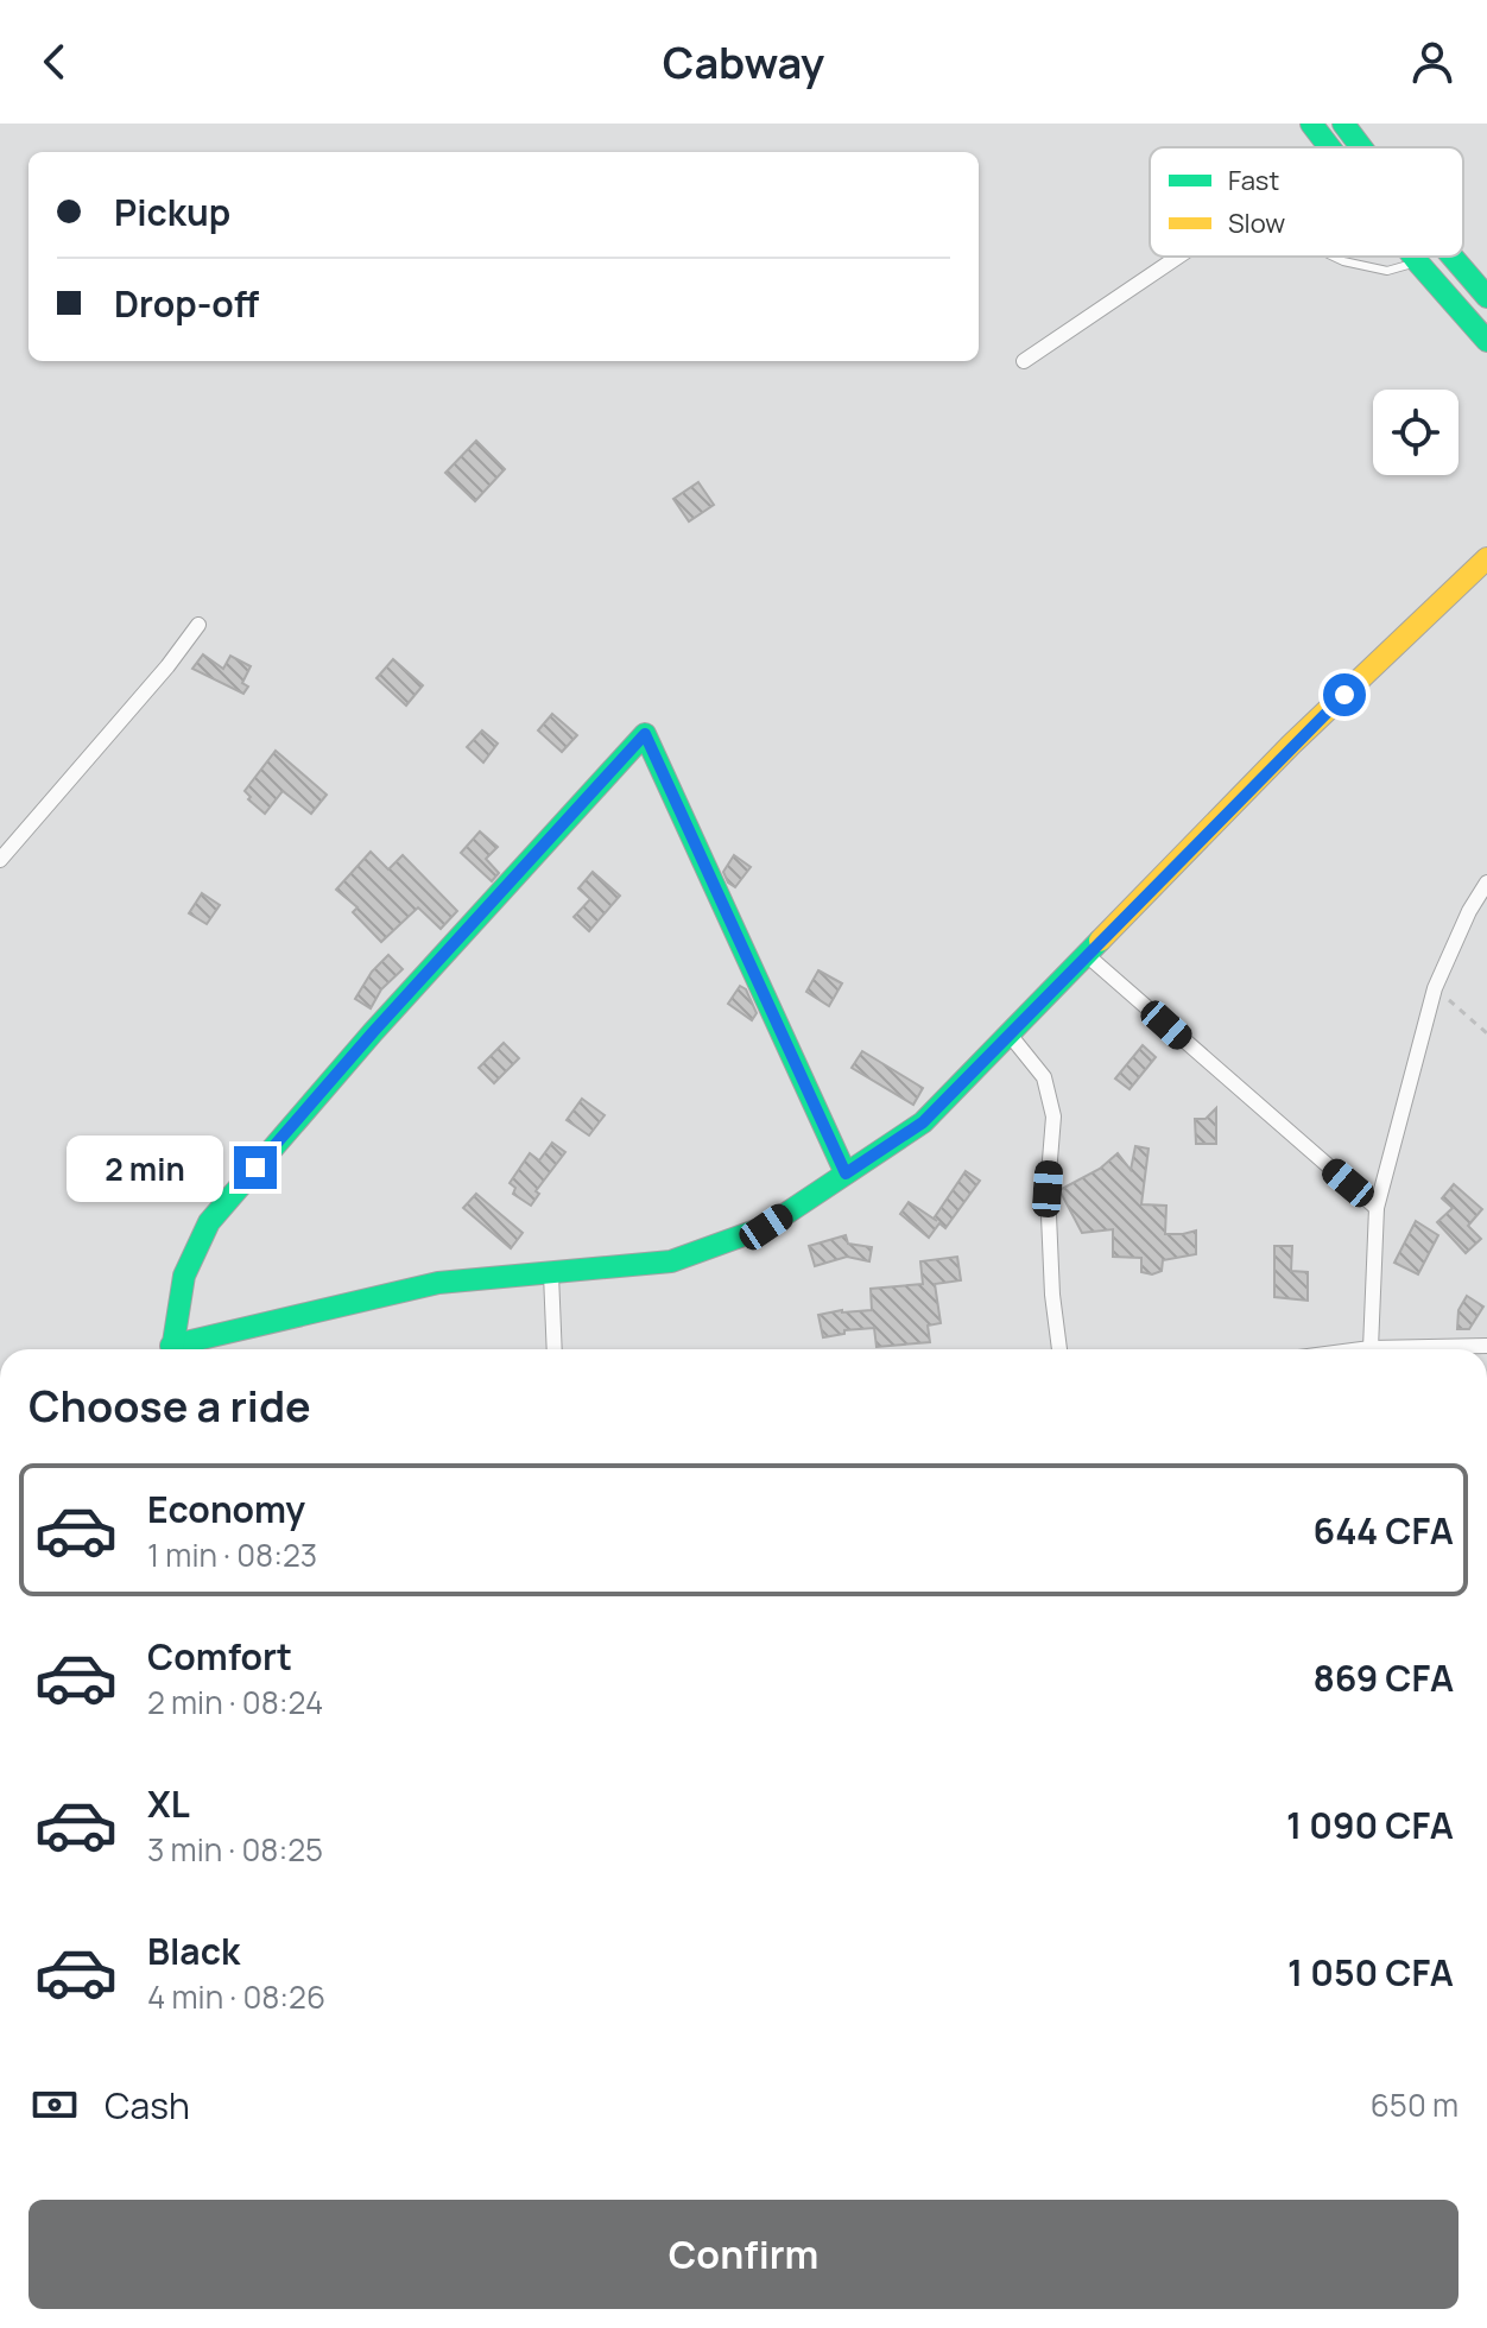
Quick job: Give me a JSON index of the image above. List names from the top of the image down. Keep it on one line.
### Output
{"legend":["Fast","Slow"],"page":{"header":"Cabway","banner":["Pickup","Drop-off"],"bubble":"2 min","heading":"Choose a ride","list":[{"name":"Economy","note":"1 min · 08:23","value":"644 CFA"},{"name":"Comfort","note":"2 min · 08:24","value":"869 CFA"},{"name":"XL","note":"3 min · 08:25","value":"1 090 CFA"},{"name":"Black","note":"4 min · 08:26","value":"1 050 CFA"}],"pay":["Cash","650 m"],"buttons":"Confirm"}}
